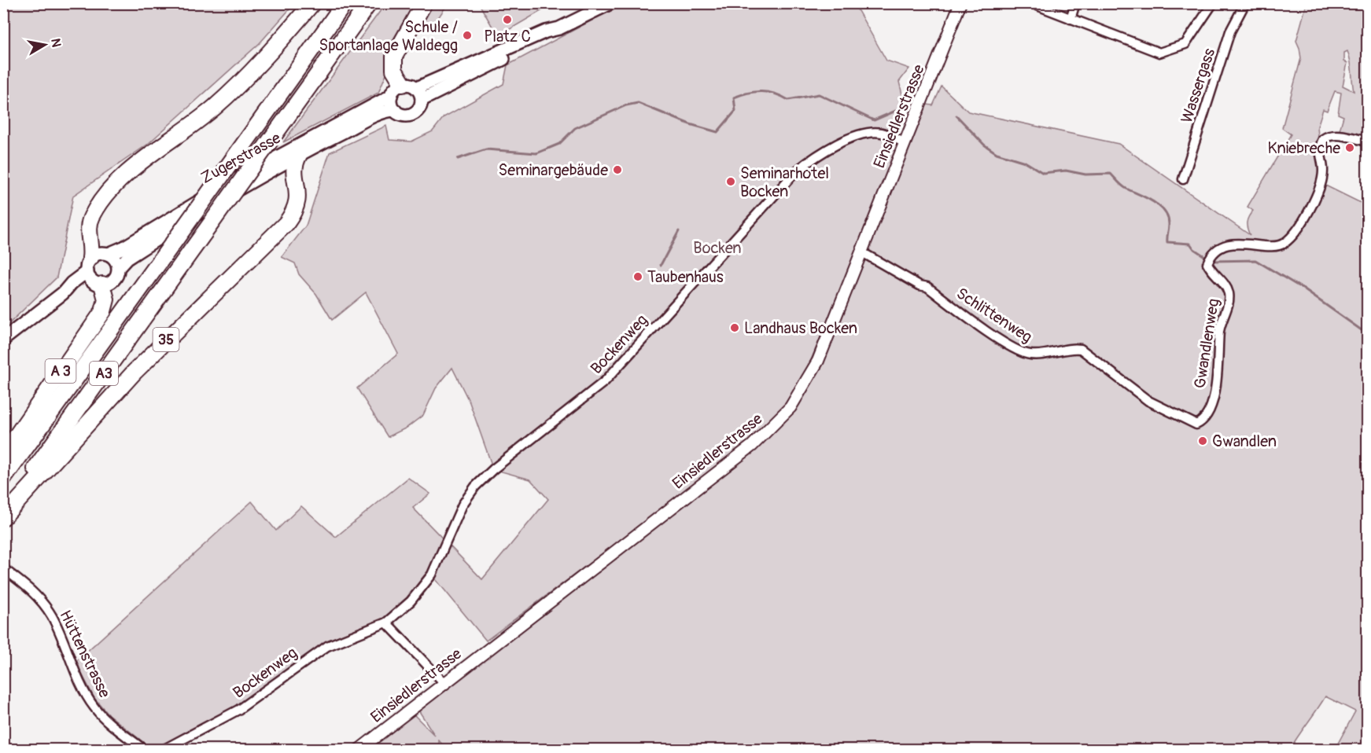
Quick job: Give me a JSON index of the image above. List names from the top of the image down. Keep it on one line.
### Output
{"streets":{"highway":["35","A 3","A3"],"main road":["Zugerstrasse"],"street":["Wassergass","Einsiedlerstrasse","Schlittenweg","Gwandlenweg","Bockenweg","Hüttenstrasse"]},"crossings":[["Einsiedlerstrasse","Schlittenweg"],["Einsiedlerstrasse","Bockenweg"],["Zugerstrasse","35"],["Zugerstrasse","A 3"],["Schlittenweg","Gwandlenweg"]],"parks":["Bocken"],"places":["Platz C","Schule / Sportanlage Waldegg","Kniebreche","Seminargebäude","Seminarhotel Bocken","Taubenhaus","Landhaus Bocken","Gwandlen"],"north":"right"}
